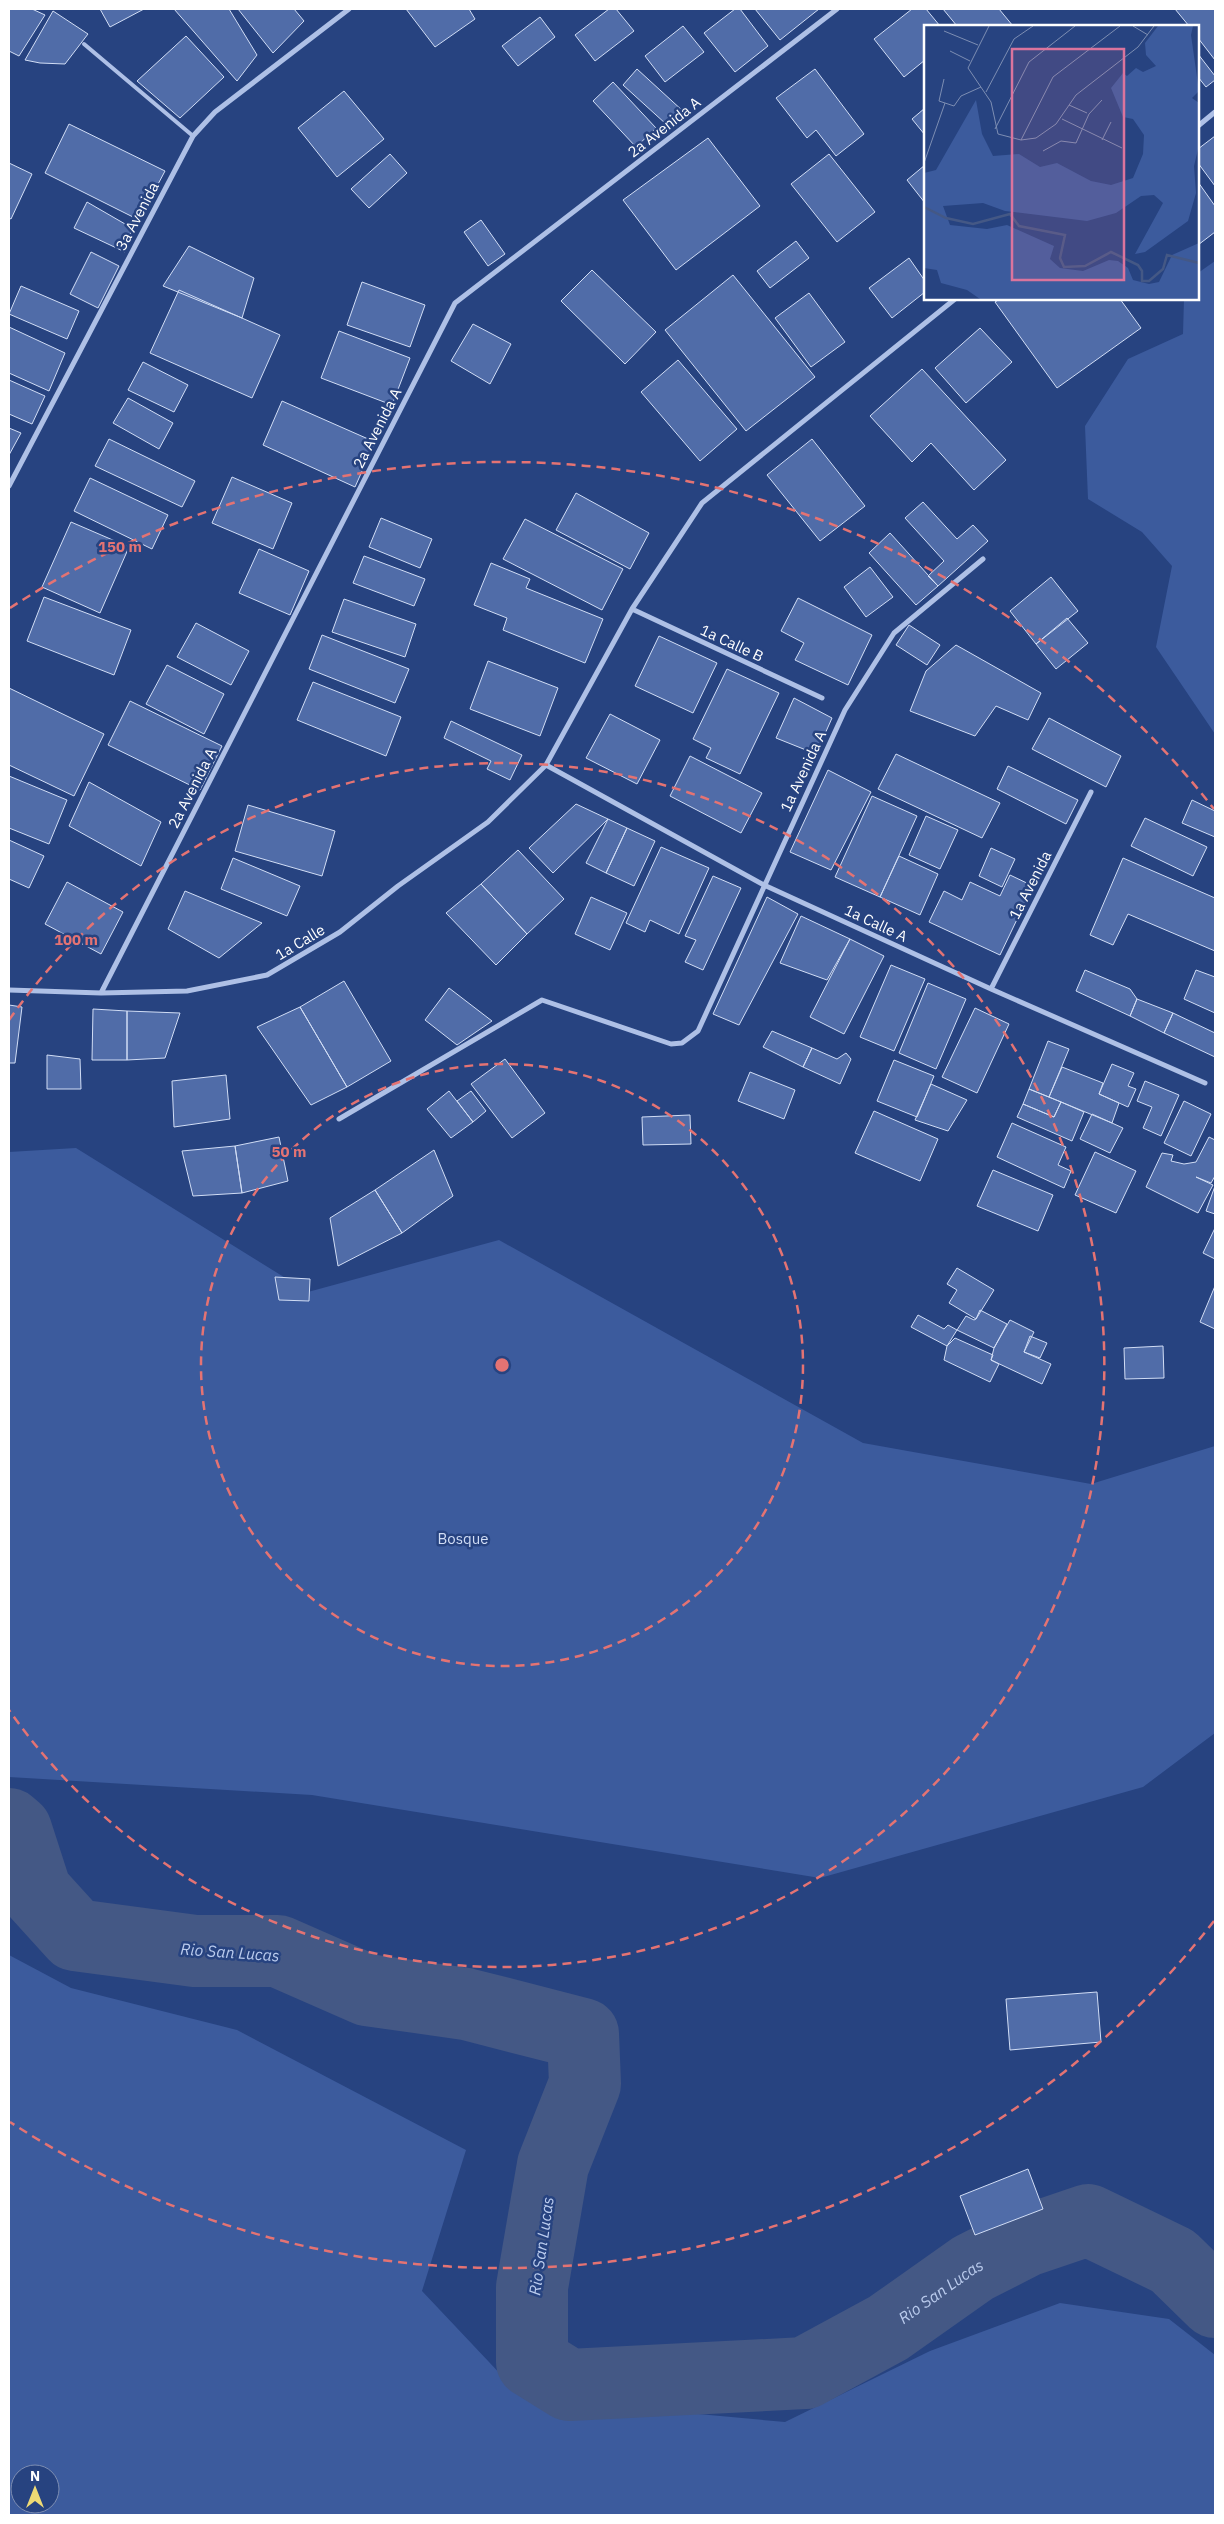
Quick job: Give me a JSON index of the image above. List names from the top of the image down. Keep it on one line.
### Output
{"streets":{"street":["2a Avenida A","3a Avenida","1a Calle B","1a Avenida A","1a Avenida","1a Calle A","1a Calle"]},"crossings":[["2a Avenida A","1a Calle"],["1a Avenida A","1a Calle A"],["1a Avenida","1a Calle A"],["1a Calle A","1a Calle"]],"water":["Rio San Lucas"],"parks":["Bosque"],"north":"top","rings":["150 m","100 m","50 m"]}
